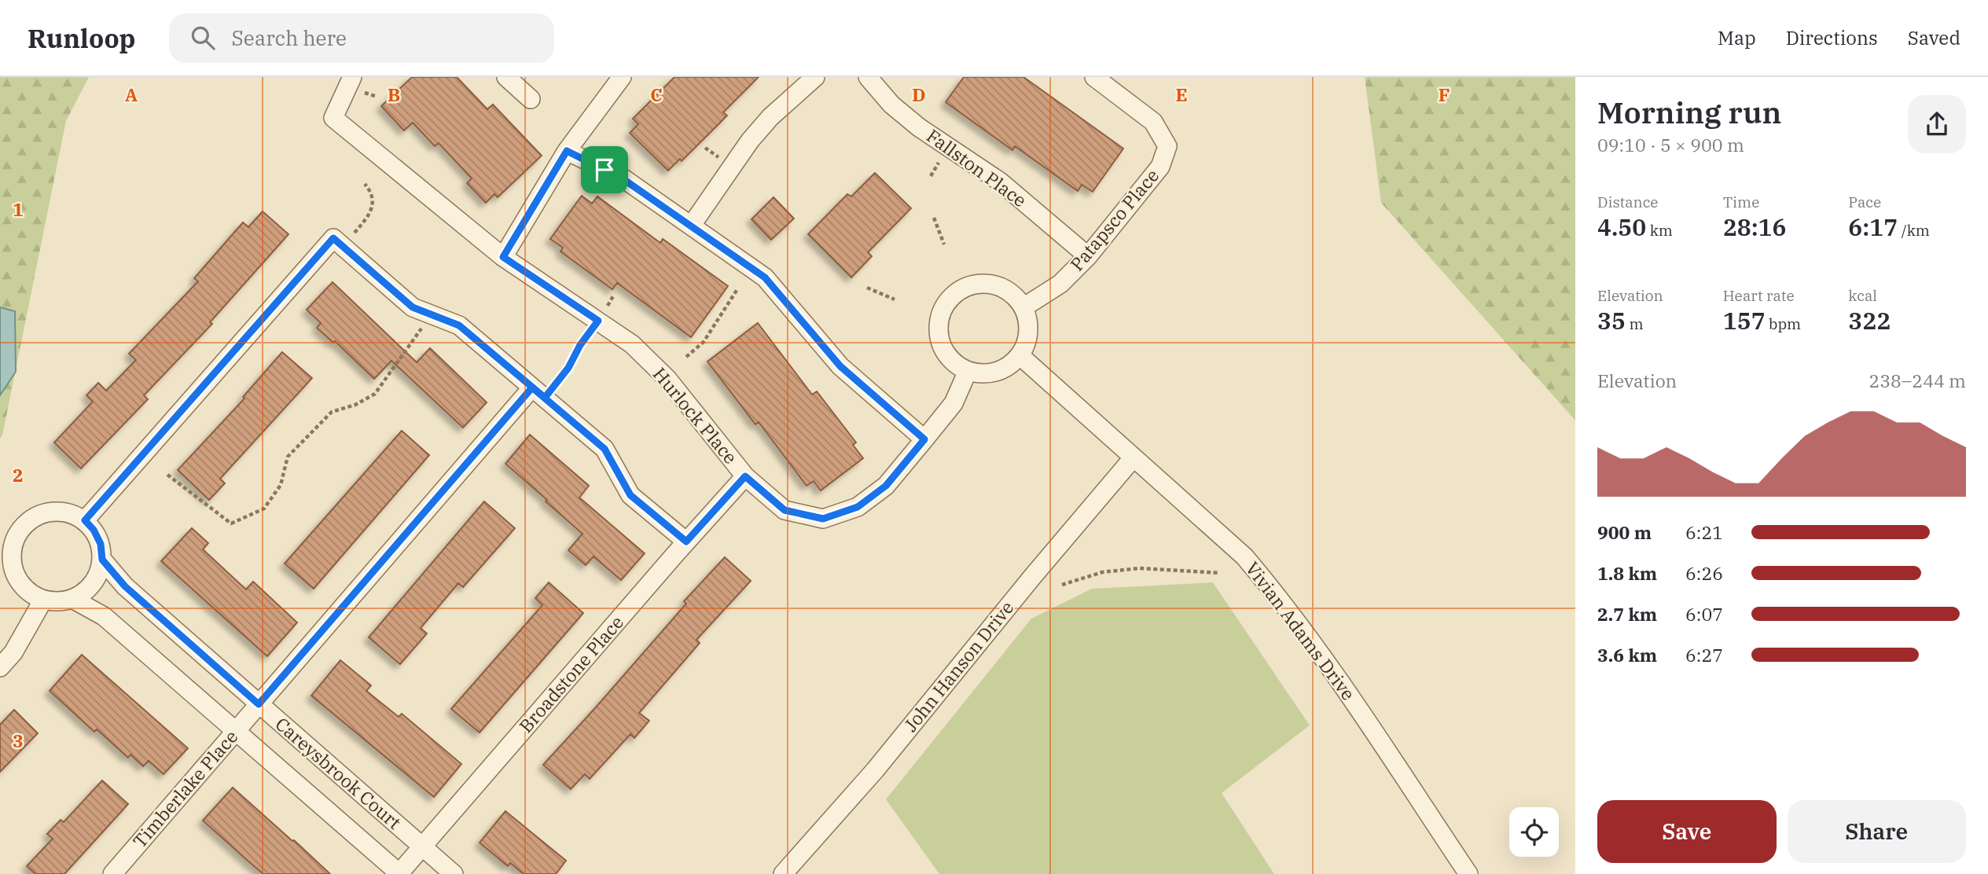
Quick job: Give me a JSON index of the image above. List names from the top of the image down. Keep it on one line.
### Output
{"streets":{"street":["Fallston Place","Patapsco Place","Hurlock Place","Vivian Adams Drive","John Hanson Drive","Broadstone Place","Careysbrook Court","Timberlake Place"]},"crossings":[["Fallston Place","Patapsco Place"],["Patapsco Place","Hurlock Place"],["Patapsco Place","Vivian Adams Drive"],["Hurlock Place","Vivian Adams Drive"],["Hurlock Place","Broadstone Place"],["Vivian Adams Drive","John Hanson Drive"],["Broadstone Place","Careysbrook Court"],["Careysbrook Court","Timberlake Place"]],"page":{"header":"Runloop","search":"Search here","nav":["Map","Directions","Saved"],"heading":["Morning run","09:10 · 5 × 900 m"],"stats":[["Distance","4.50 km"],["Time","28:16"],["Pace","6:17 /km"],["Elevation","35 m"],["Heart rate","157 bpm"],["kcal","322"]],"chart":["Elevation","238–244 m"],"list":[{"name":"900 m","note":"6:21"},{"name":"1.8 km","note":"6:26"},{"name":"2.7 km","note":"6:07"},{"name":"3.6 km","note":"6:27"}],"buttons":["Save","Share"]},"grid":{"columns":["A","B","C","D","E","F"],"rows":["1","2","3"]}}
